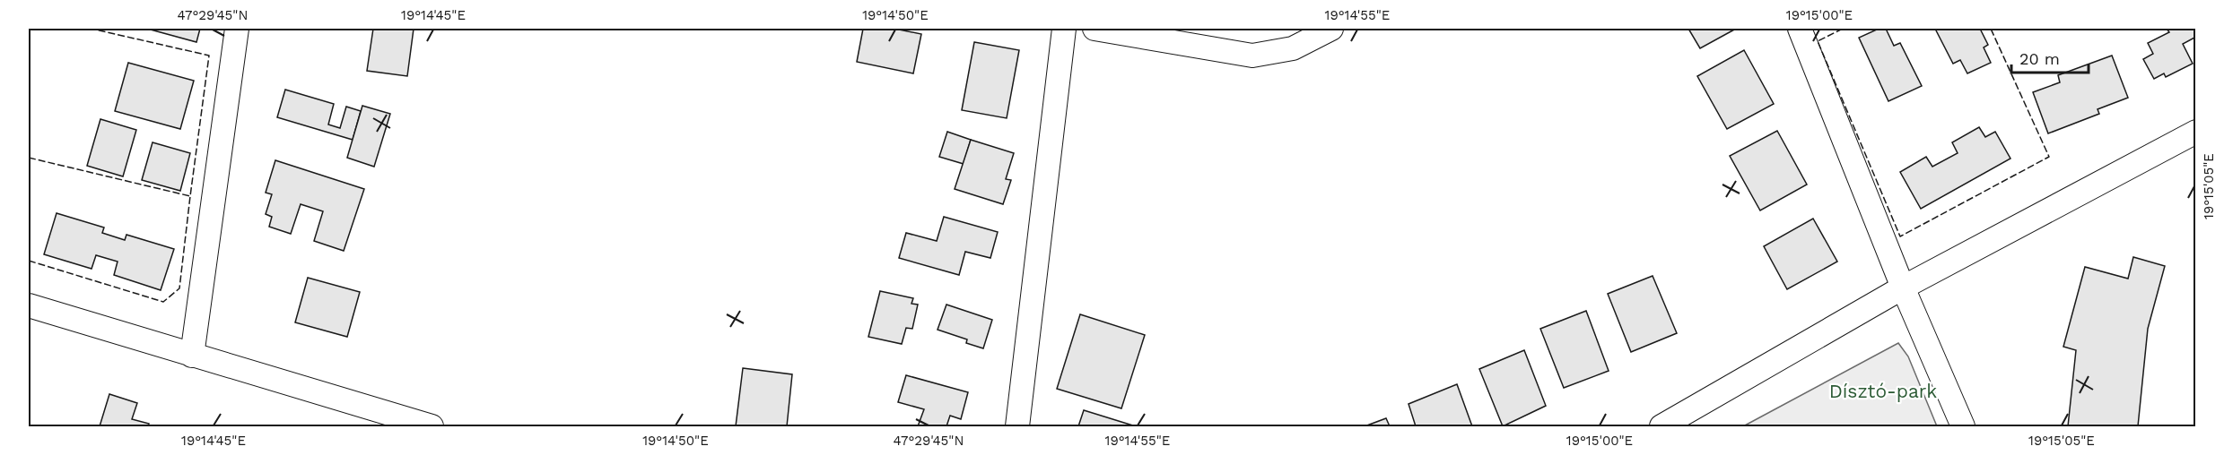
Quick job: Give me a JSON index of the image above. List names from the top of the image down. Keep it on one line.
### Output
{"parks":["Dísztó-park"],"scale_bar":"20 m","coordinates":["47°29'45\"N","19°14'45\"E","19°14'50\"E","19°14'55\"E","19°15'00\"E","19°15'05\"E"]}
